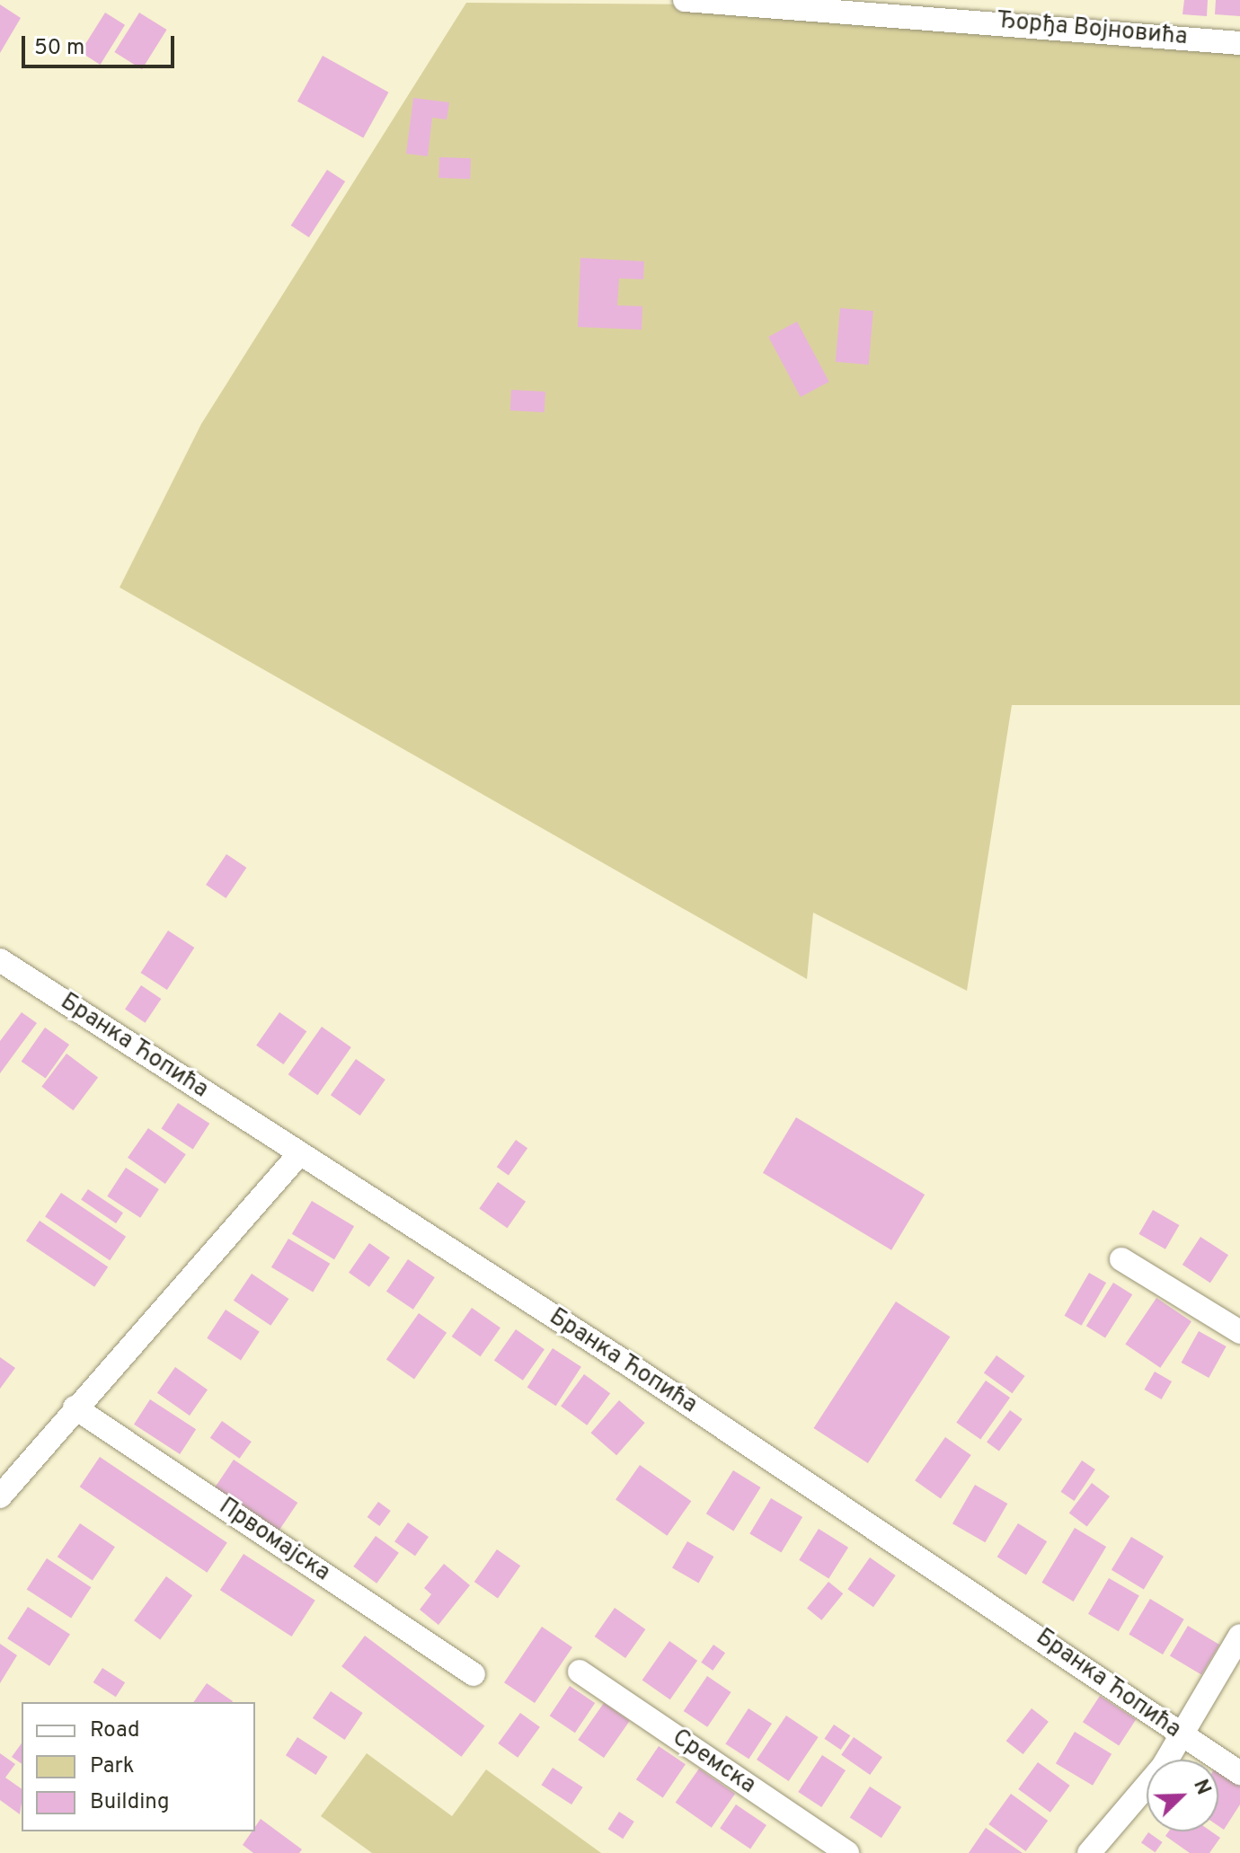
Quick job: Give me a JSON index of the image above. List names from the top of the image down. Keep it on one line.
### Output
{"streets":{"street":["Ђорђа Војновића","Бранка Ћопића","Првомајска","Сремска"]},"legend":["Road","Park","Building"],"scale_bar":"50 m","north":"top right"}
